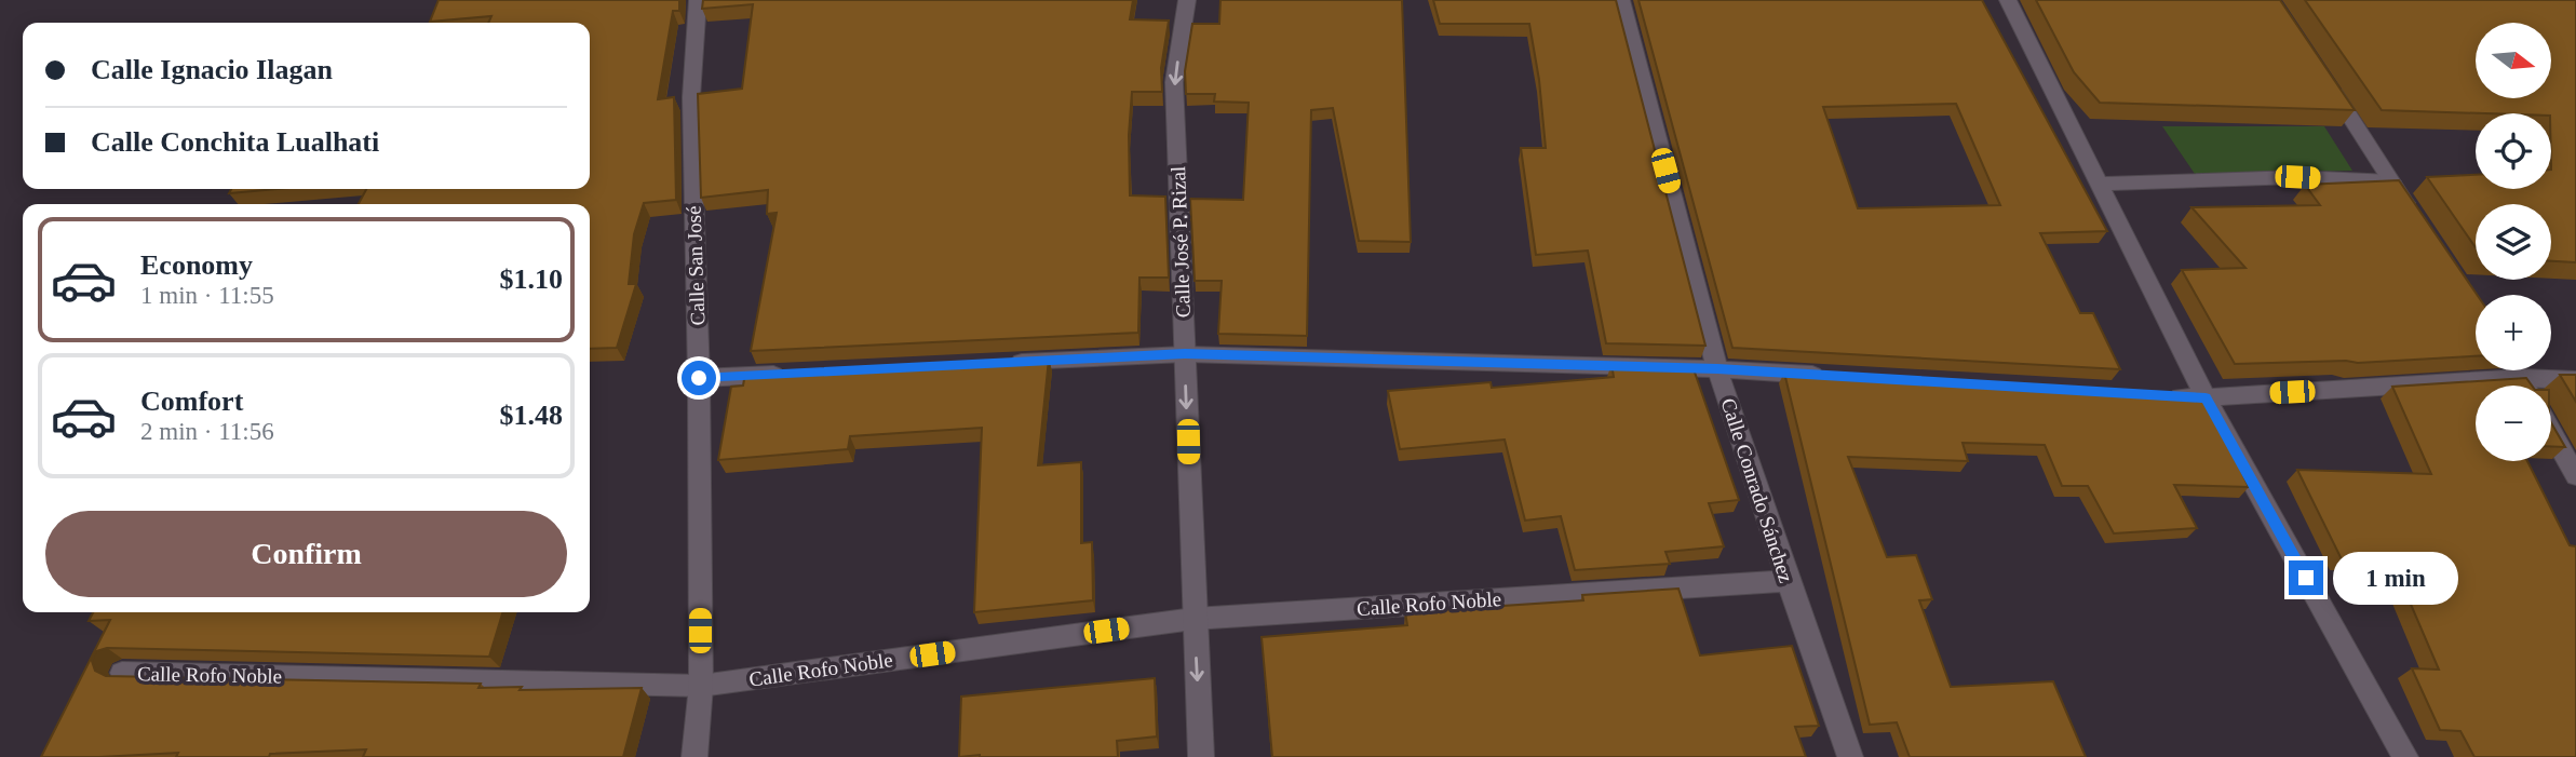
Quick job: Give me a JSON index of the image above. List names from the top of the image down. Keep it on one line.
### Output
{"streets":{"street":["Calle José P. Rizal","Calle San José","Calle Conrado Sánchez","Calle Rofo Noble"]},"crossings":[["Calle José P. Rizal","Calle Rofo Noble"],["Calle San José","Calle Rofo Noble"],["Calle Conrado Sánchez","Calle Rofo Noble"]],"one_way":["Calle José P. Rizal"],"north":"right","page":{"map_buttons":["+","−"],"banner":["Calle Ignacio Ilagan","Calle Conchita Lualhati"],"list":[{"name":"Economy","note":"1 min · 11:55","value":"$1.10"},{"name":"Comfort","note":"2 min · 11:56","value":"$1.48"}],"buttons":"Confirm","bubble":"1 min"}}
